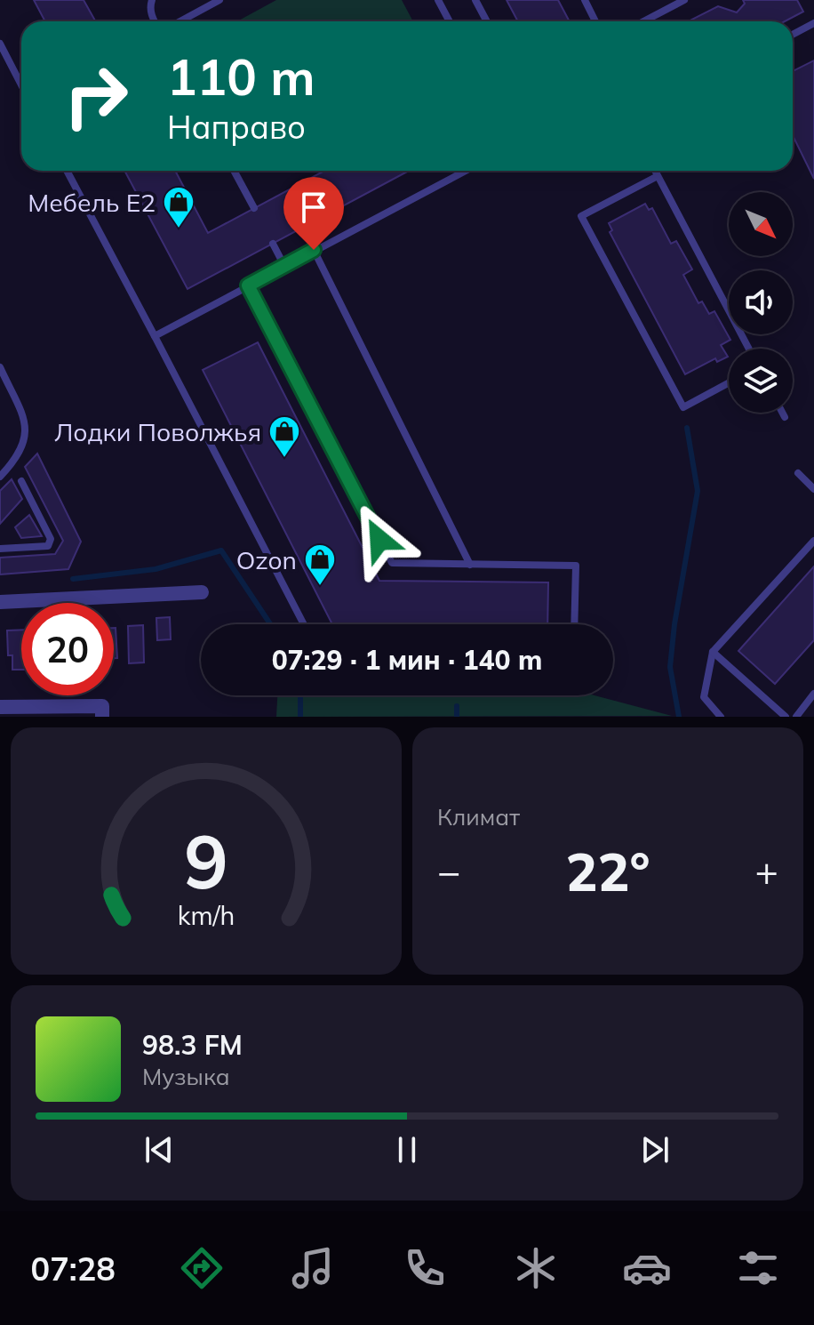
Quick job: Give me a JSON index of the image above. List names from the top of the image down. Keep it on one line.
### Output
{"places":{"shop":["Мебель Е2","Лодки Поволжья","Ozon"]},"north":"bottom right","page":{"turn":["110 m","Направо"],"limit":"20","trip":"07:29 · 1 мин · 140 m","tile":"Климат","heat":["−","22°","+"],"song":["98.3 FM","Музыка"],"tabs":"07:28","gauge":["9","km/h"]}}
